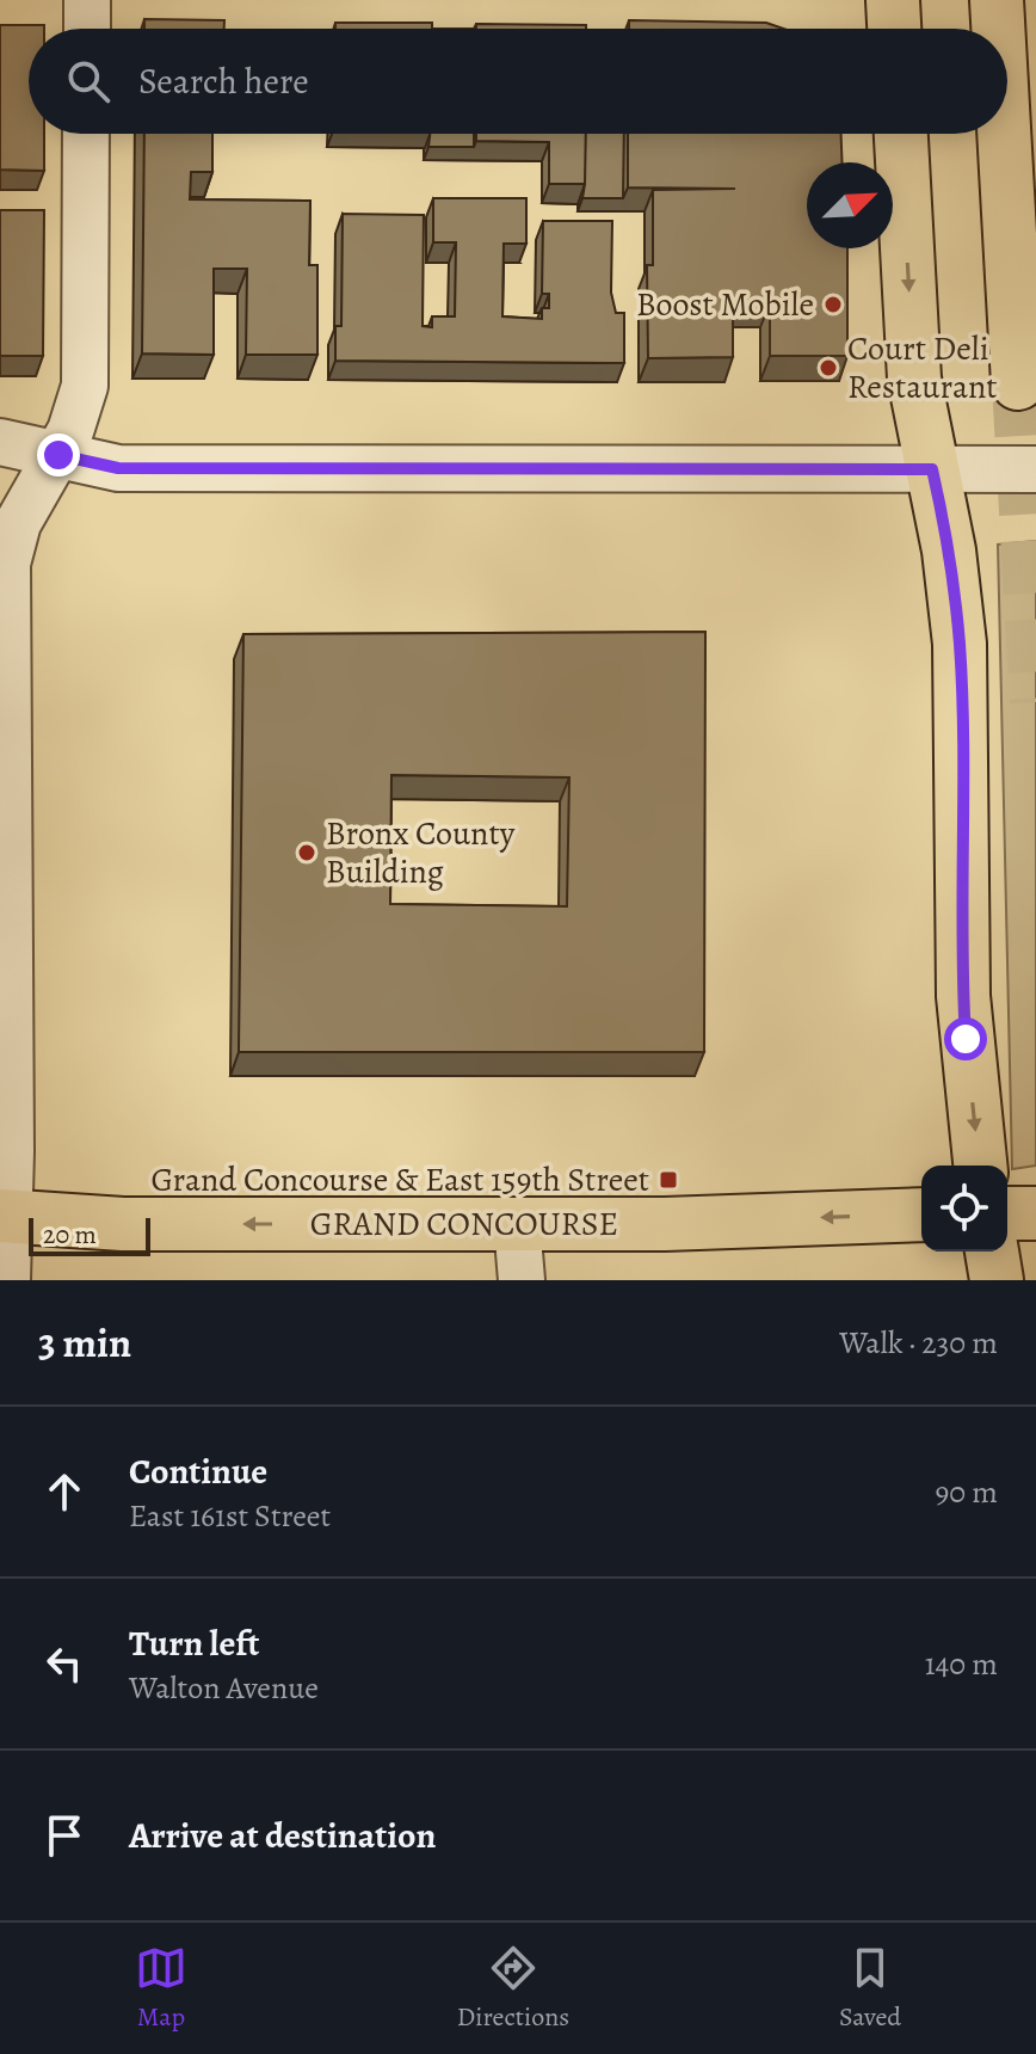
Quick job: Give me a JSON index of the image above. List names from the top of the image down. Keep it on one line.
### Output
{"streets":{"main road":["GRAND CONCOURSE"]},"one_way":["GRAND CONCOURSE"],"places":{"other":["Boost Mobile","Court Deli Restaurant","Bronx County Building"],"transit":["Grand Concourse & East 159th Street"]},"scale_bar":"20 m","north":"top right","page":{"search":"Search here","scale":"20 m","heading":["3 min","Walk · 230 m"],"list":[["Continue","East 161st Street","90 m"],["Turn left","Walton Avenue","140 m"],"Arrive at destination"],"nav":["Map","Directions","Saved"]}}
